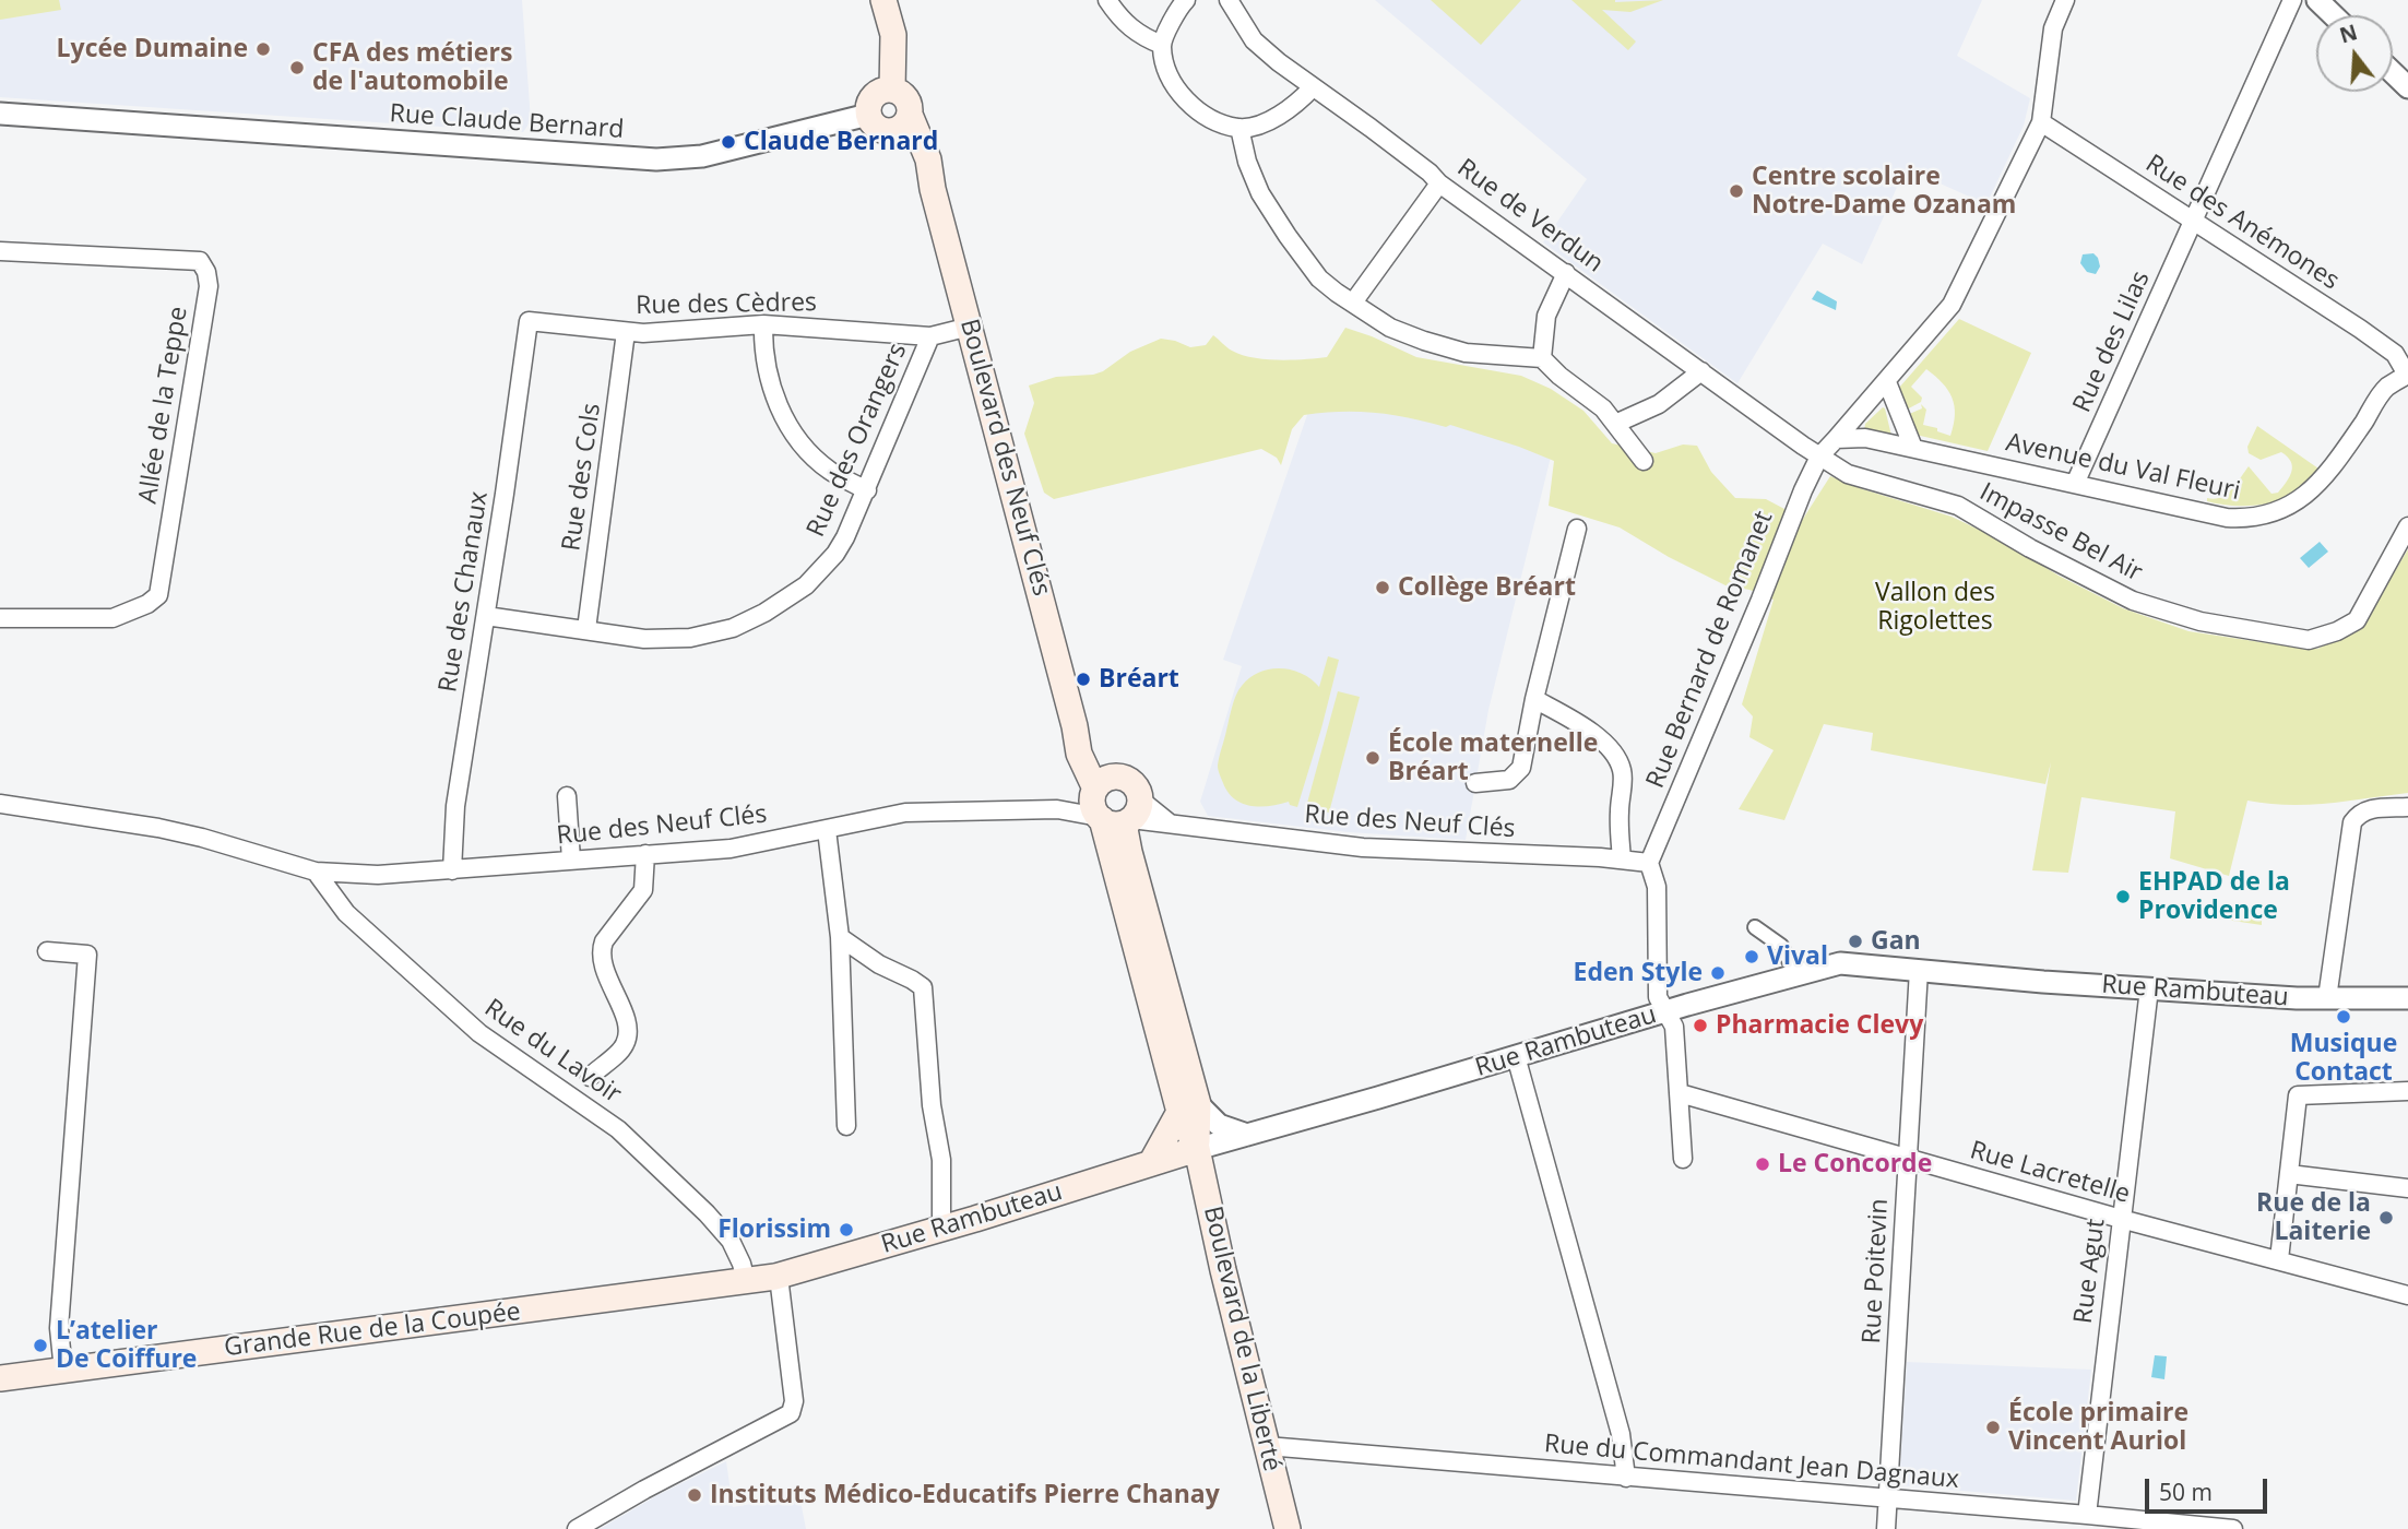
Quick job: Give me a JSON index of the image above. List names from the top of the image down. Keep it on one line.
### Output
{"streets":{"main road":["Boulevard des Neuf Clés","Rue Rambuteau","Grande Rue de la Coupée","Boulevard de la Liberté"],"street":["Rue Claude Bernard","Rue de Verdun","Rue des Anémones","Rue des Cèdres","Rue des Lilas","Allée de la Teppe","Rue des Orangers","Avenue du Val Fleuri","Rue des Cols","Impasse Bel Air","Rue des Chanaux","Rue Bernard de Romanet","Rue des Neuf Clés","Rue du Lavoir","Rue Lacretelle","Rue Poitevin","Rue Agut","Rue du Commandant Jean Dagnaux"]},"crossings":[["Rue Claude Bernard","Boulevard des Neuf Clés"],["Rue de Verdun","Impasse Bel Air"],["Rue de Verdun","Rue Bernard de Romanet"],["Rue des Anémones","Rue des Lilas"],["Rue des Anémones","Avenue du Val Fleuri"],["Rue des Cèdres","Rue des Orangers"],["Rue des Cèdres","Boulevard des Neuf Clés"],["Rue des Cèdres","Rue des Cols"],["Rue des Cèdres","Rue des Chanaux"],["Rue des Lilas","Avenue du Val Fleuri"],["Rue des Orangers","Rue des Cols"],["Rue des Orangers","Rue des Chanaux"],["Boulevard des Neuf Clés","Rue des Neuf Clés"],["Boulevard des Neuf Clés","Rue Rambuteau"],["Boulevard des Neuf Clés","Boulevard de la Liberté"],["Impasse Bel Air","Rue Bernard de Romanet"],["Rue des Chanaux","Rue des Neuf Clés"],["Rue Bernard de Romanet","Rue des Neuf Clés"],["Rue des Neuf Clés","Rue du Lavoir"],["Rue Rambuteau","Rue du Lavoir"],["Rue Rambuteau","Rue Poitevin"],["Rue Rambuteau","Rue Agut"],["Rue Rambuteau","Grande Rue de la Coupée"],["Rue Rambuteau","Boulevard de la Liberté"],["Rue du Lavoir","Grande Rue de la Coupée"],["Rue Lacretelle","Rue Poitevin"],["Rue Lacretelle","Rue Agut"],["Rue Poitevin","Rue du Commandant Jean Dagnaux"],["Rue Agut","Rue du Commandant Jean Dagnaux"],["Boulevard de la Liberté","Rue du Commandant Jean Dagnaux"]],"parks":["Vallon des Rigolettes"],"places":["Lycée Dumaine","CFA des métiers de l'automobile","Claude Bernard","Centre scolaire Notre-Dame Ozanam","Collège Bréart","Bréart","École maternelle Bréart","EHPAD de la Providence","Gan","Vival","Eden Style","Musique Contact","Pharmacie Clevy","Le Concorde","Rue de la Laiterie","Florissim","L’atelier De Coiffure","École primaire Vincent Auriol","Instituts Médico-Educatifs Pierre Chanay"],"scale_bar":"50 m","north":"top"}
